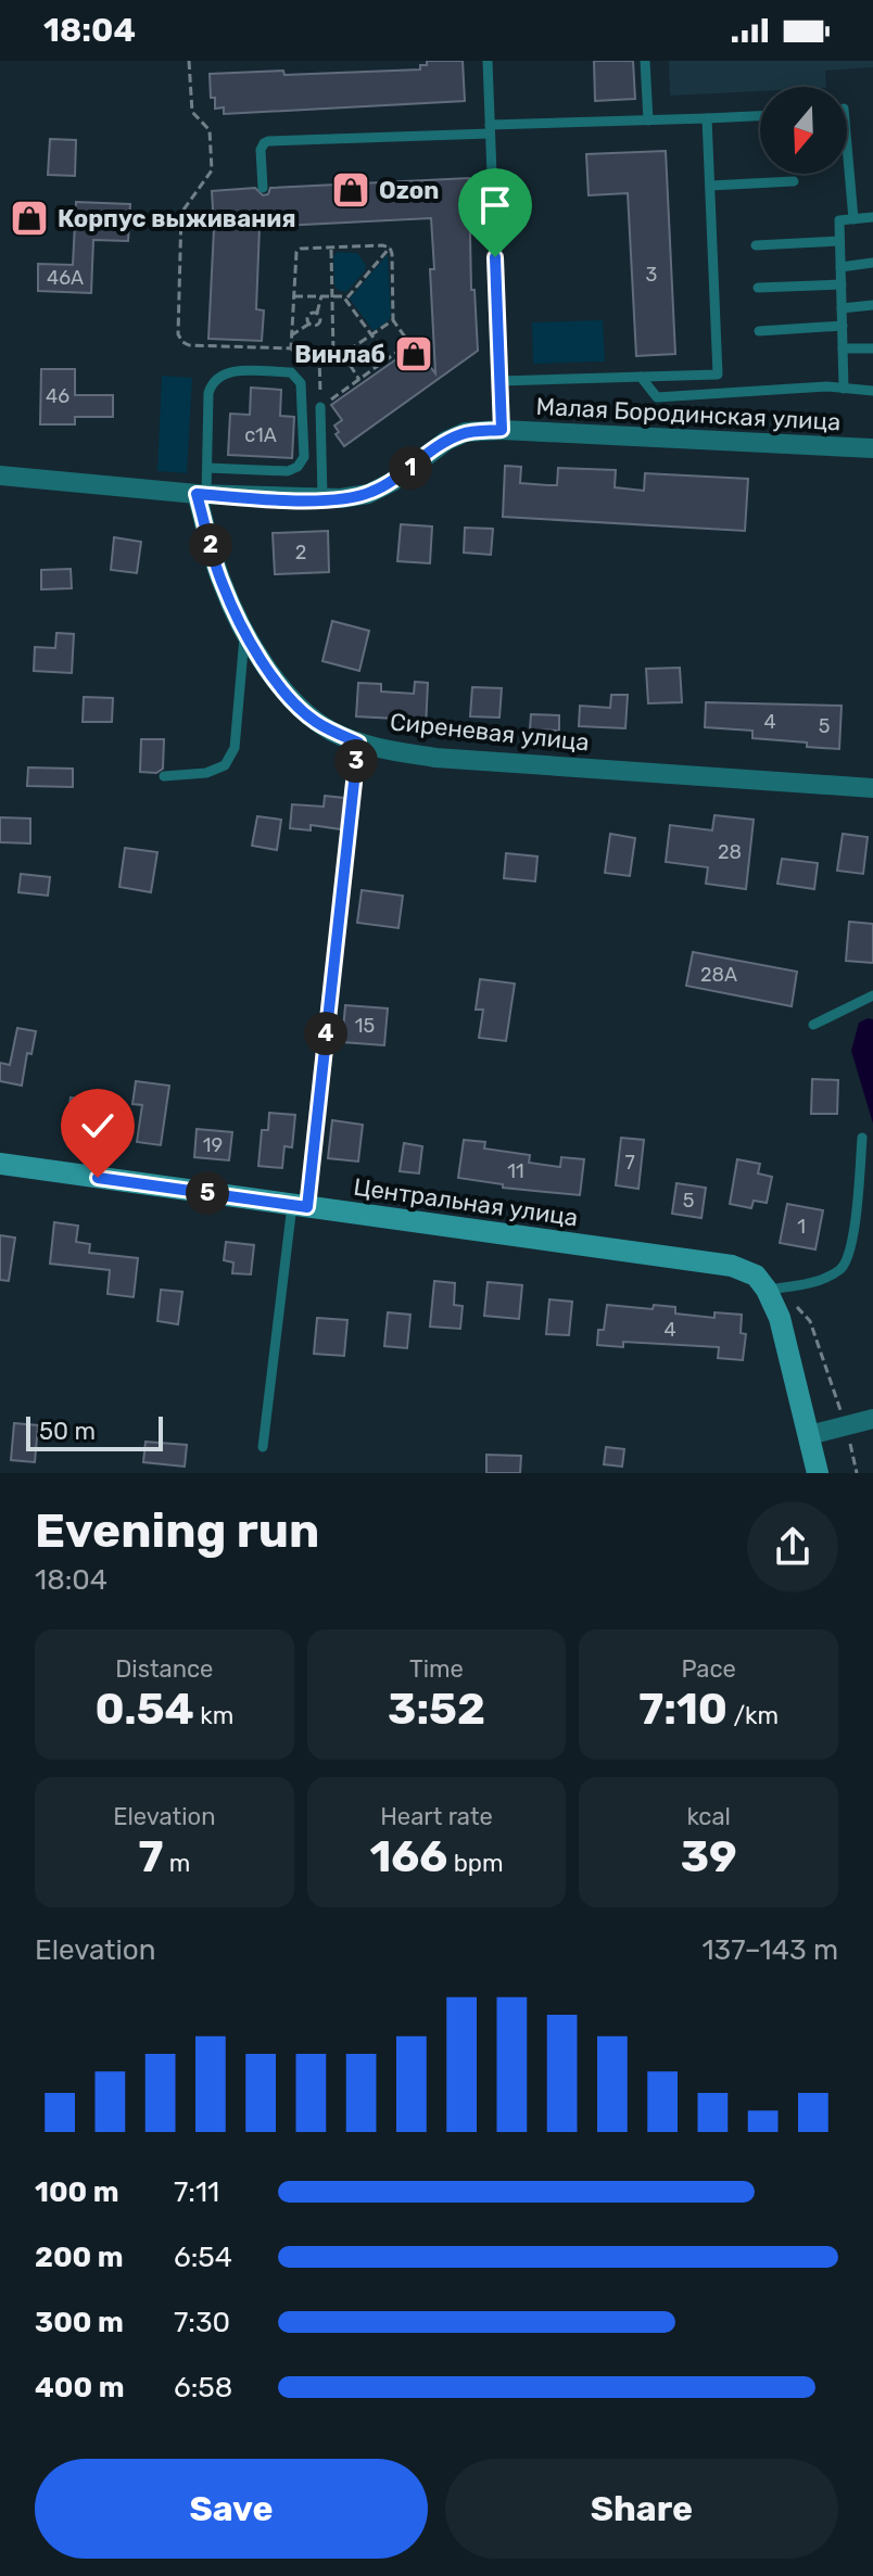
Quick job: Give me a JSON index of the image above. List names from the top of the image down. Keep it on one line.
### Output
{"streets":{"street":["Малая Бородинская улица","Сиреневая улица","Центральная улица"]},"crossings":[["Малая Бородинская улица","Сиреневая улица"]],"places":{"shop":["Ozon","Корпус выживания","Винлаб"]},"house_numbers":["3","46А","46","с1А","2","4","5","28","28А","15","19","7","11","5","1","4"],"scale_bar":"50 m","north":"bottom","page":{"status":"18:04","pins":["1","2","3","4","5"],"scale":"50 m","heading":["Evening run","18:04"],"stats":[["Distance","0.54 km"],["Time","3:52"],["Pace","7:10 /km"],["Elevation","7 m"],["Heart rate","166 bpm"],["kcal","39"]],"chart":["Elevation","137–143 m"],"list":[{"name":"100 m","note":"7:11"},{"name":"200 m","note":"6:54"},{"name":"300 m","note":"7:30"},{"name":"400 m","note":"6:58"}],"buttons":["Save","Share"]}}
